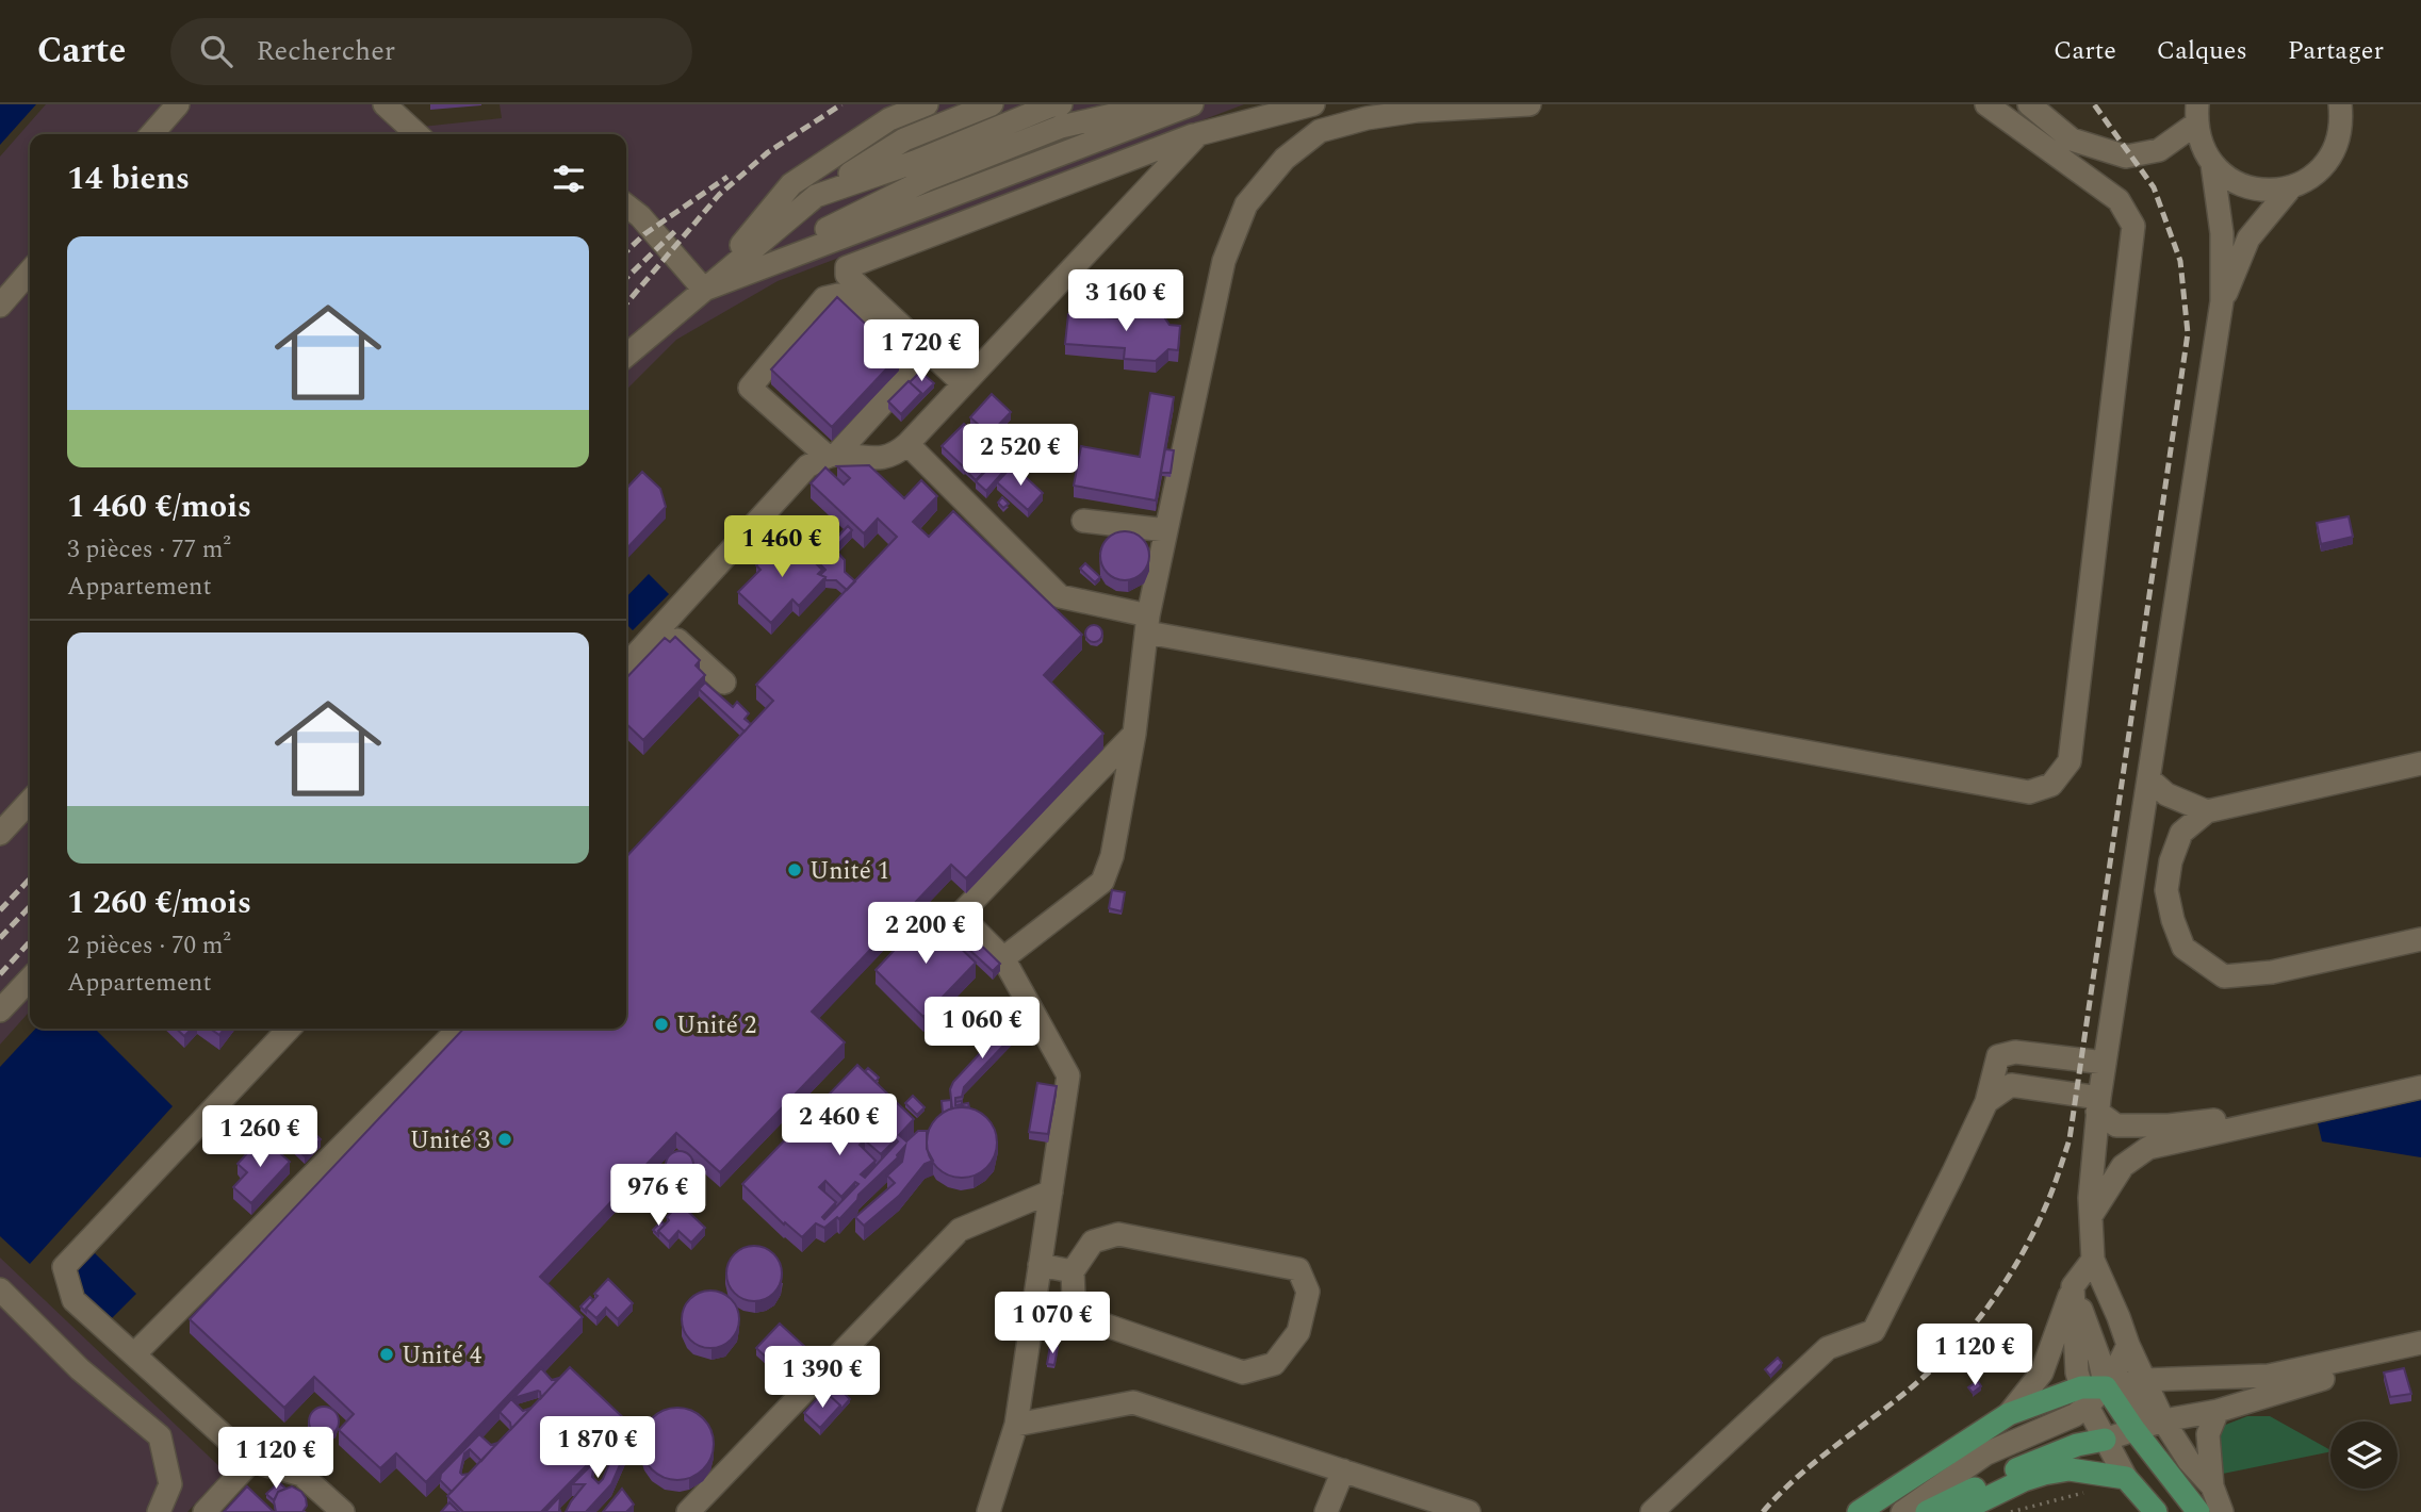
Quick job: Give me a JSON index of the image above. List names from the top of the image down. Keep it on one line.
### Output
{"places":["Unité 1","Unité 2","Unité 3","Unité 4"],"page":{"header":"Carte","search":"Rechercher","nav":["Carte","Calques","Partager"],"heading":"14 biens","list":[{"name":"1 460 €/mois","note":"3 pièces · 77 m² · Appartement"},{"name":"1 260 €/mois","note":"2 pièces · 70 m² · Appartement"}],"price":["3 160 €","1 720 €","2 520 €","1 460 €","2 200 €","1 060 €","2 460 €","1 260 €","976 €","1 070 €","1 120 €","1 390 €","1 870 €","1 120 €"]}}
